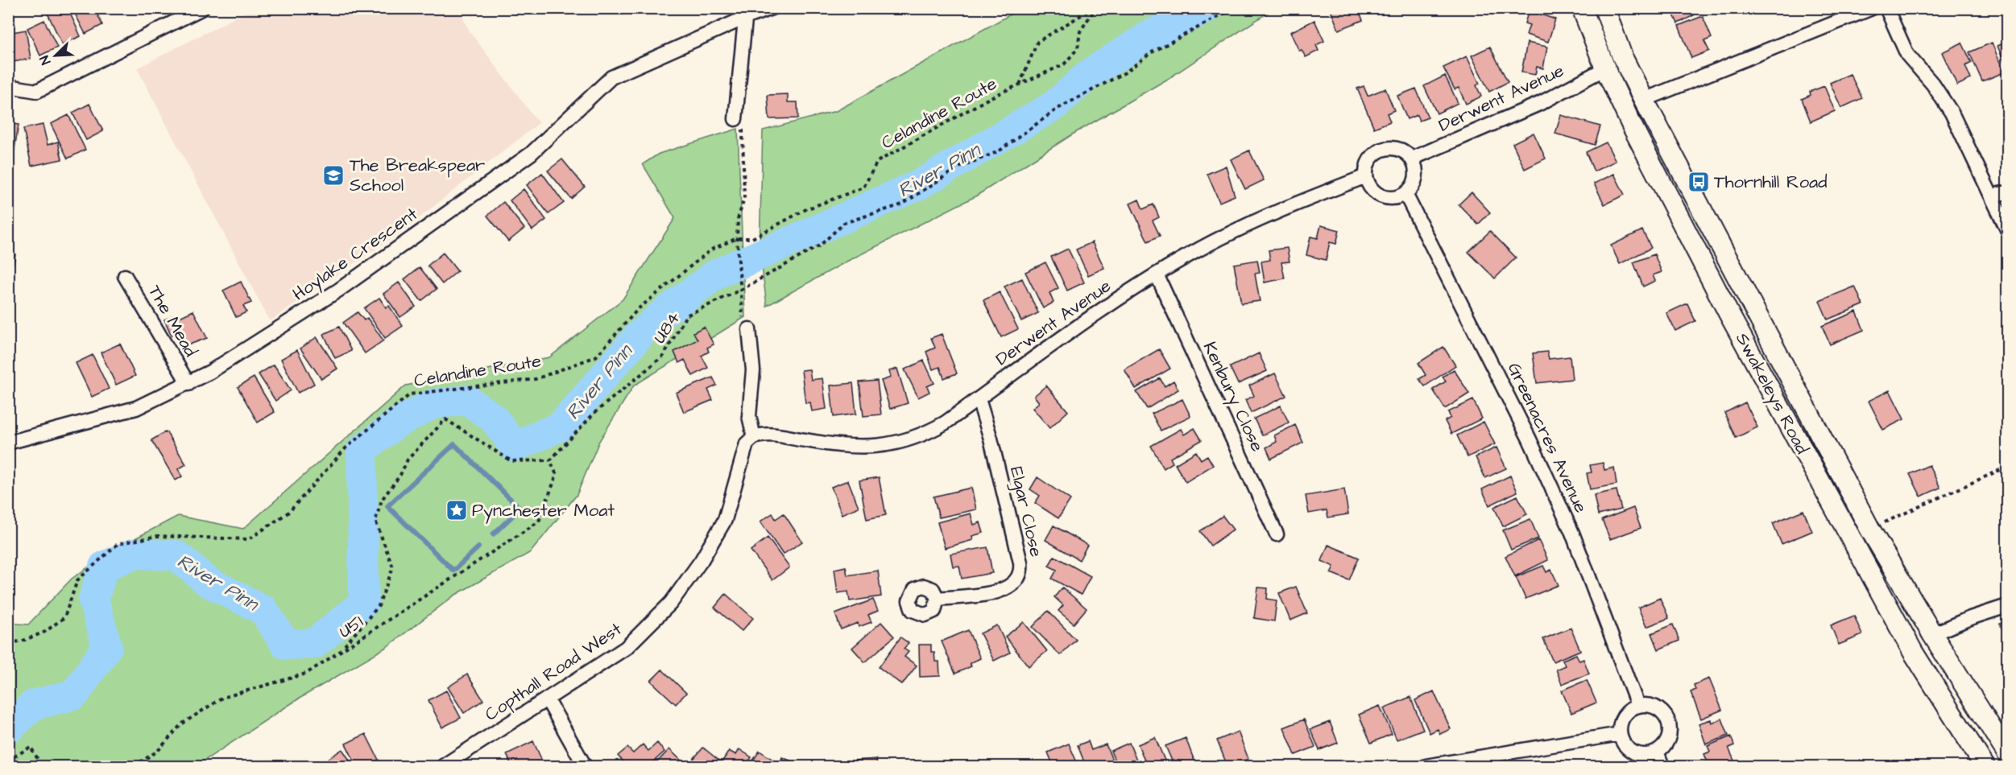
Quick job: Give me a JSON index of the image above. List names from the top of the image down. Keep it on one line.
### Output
{"streets":{"main road":["Swakeleys Road"],"street":["Derwent Avenue","Hoylake Crescent","The Mead","Kenbury Close","Greenacres Avenue","Elgar Close","Copthall Road West"],"path":["Celandine Route","U84","U51"]},"crossings":[["Derwent Avenue","Swakeleys Road"],["Derwent Avenue","Kenbury Close"],["Derwent Avenue","Greenacres Avenue"],["Derwent Avenue","Elgar Close"],["Derwent Avenue","Copthall Road West"],["Hoylake Crescent","The Mead"],["U84","U51"]],"water":["River Pinn"],"places":{"school or university":["The Breakspear School"],"bus stop":["Thornhill Road"],"place":["Pynchester Moat"]},"north":"bottom left"}
